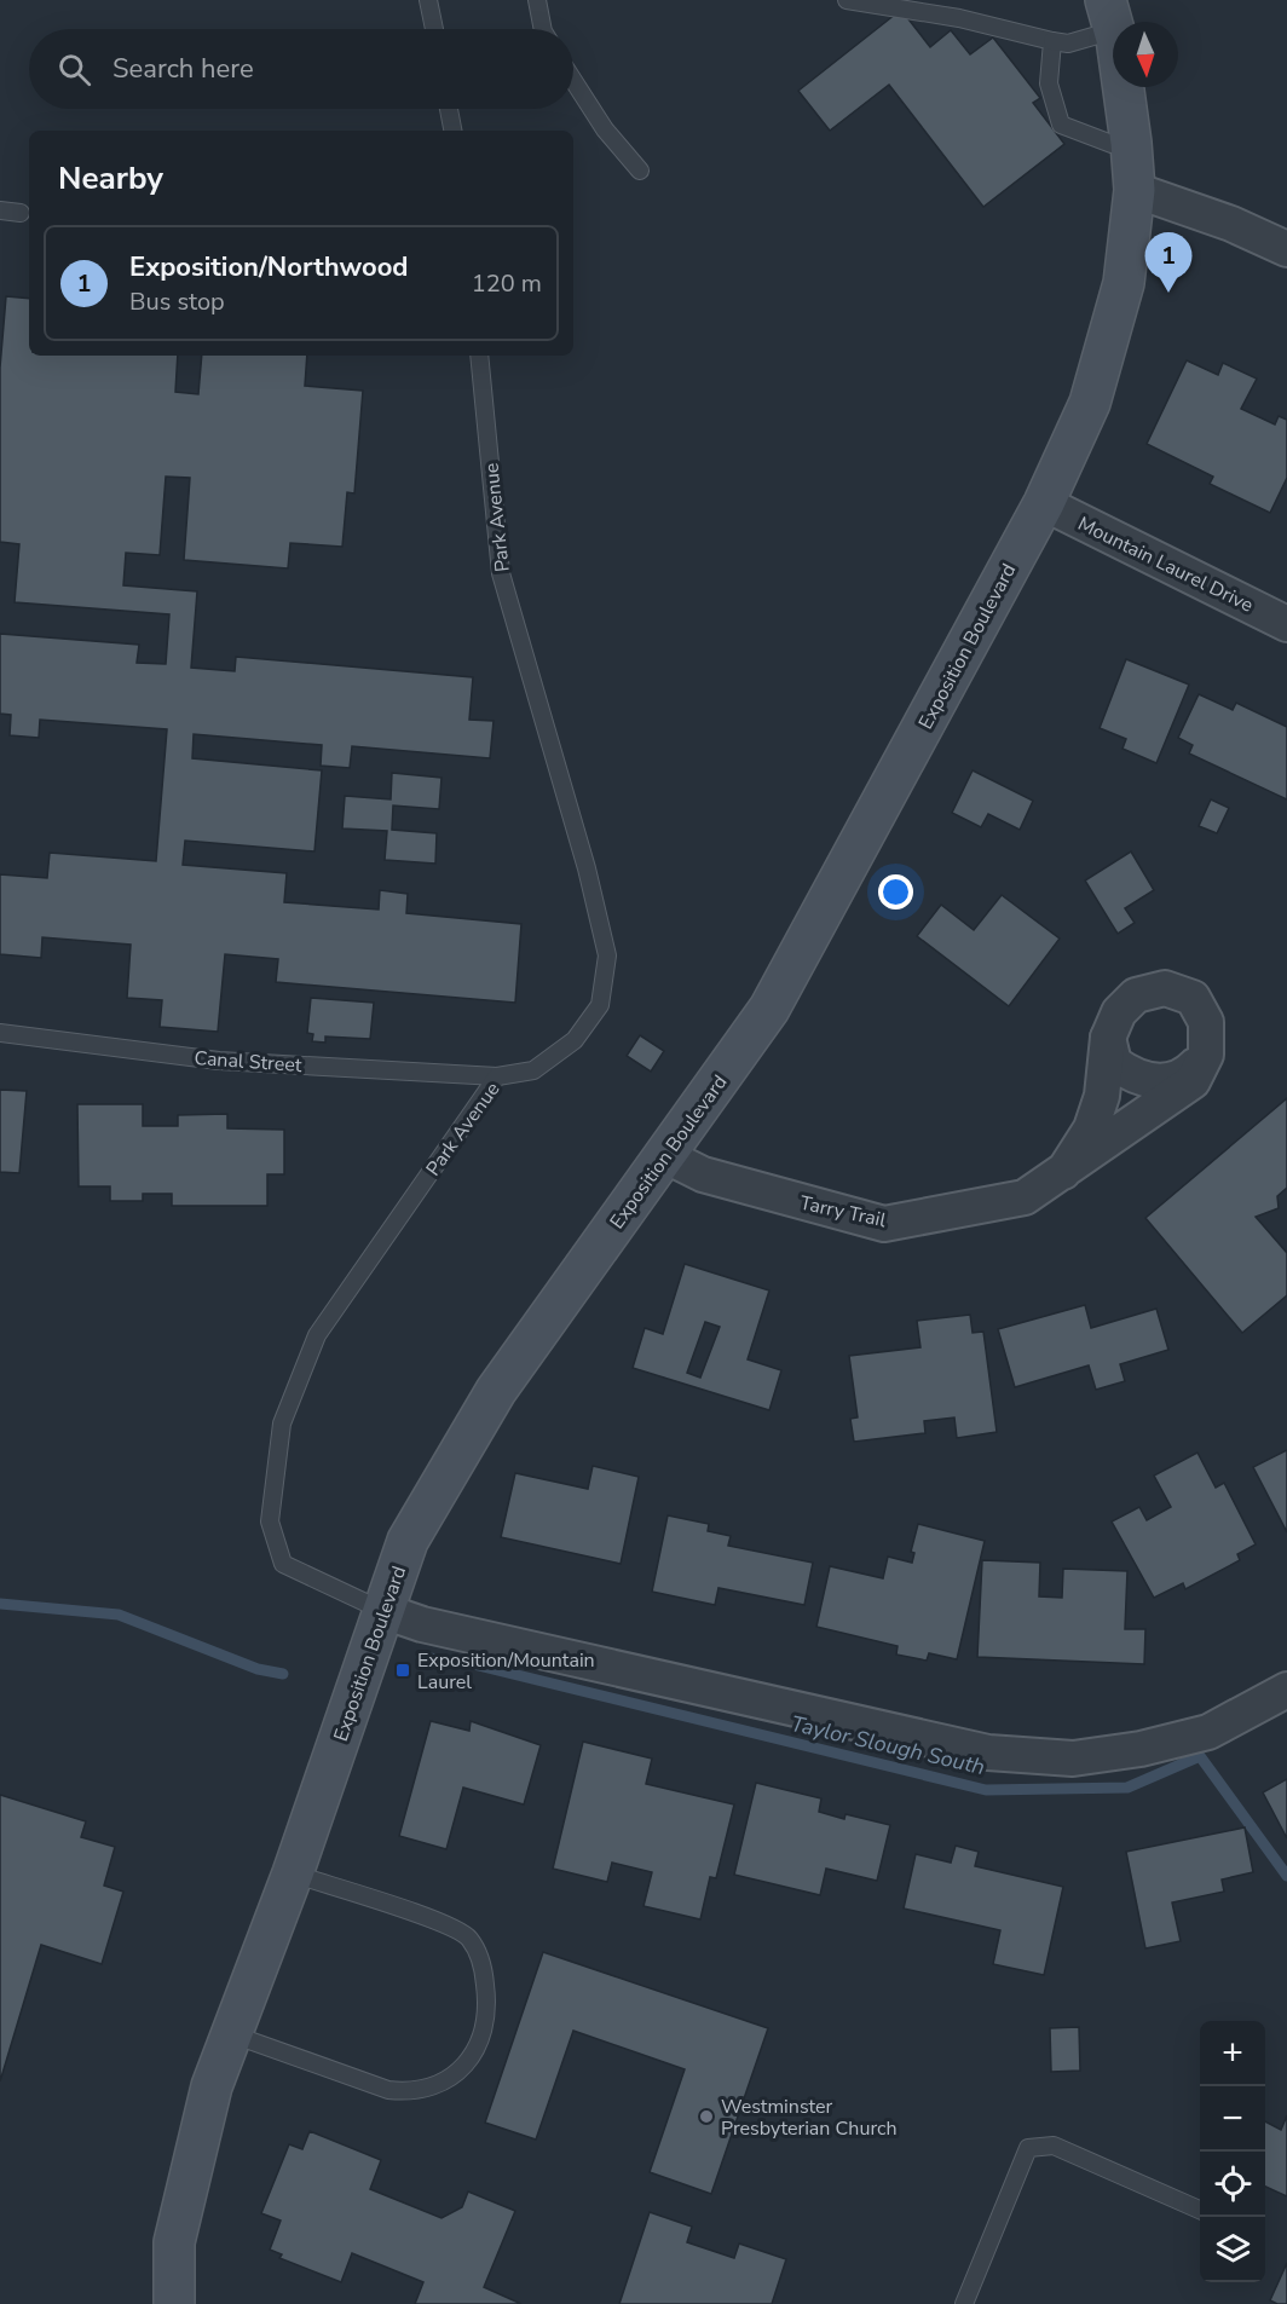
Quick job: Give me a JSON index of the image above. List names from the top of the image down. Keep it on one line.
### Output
{"streets":{"street":["Mountain Laurel Drive","Exposition Boulevard","Tarry Trail"],"lane":["Park Avenue","Canal Street"]},"crossings":[["Park Avenue","Exposition Boulevard"],["Park Avenue","Canal Street"],["Mountain Laurel Drive","Exposition Boulevard"],["Exposition Boulevard","Tarry Trail"]],"water":["Taylor Slough South"],"places":{"transit":["Exposition/Mountain Laurel"],"other":["Westminster Presbyterian Church"]},"north":"bottom","page":{"search":"Search here","heading":"Nearby","list":[{"mark":"1","name":"Exposition/Northwood","note":"Bus stop","value":"120 m"}],"pins":"1","map_buttons":["+","−"]}}
